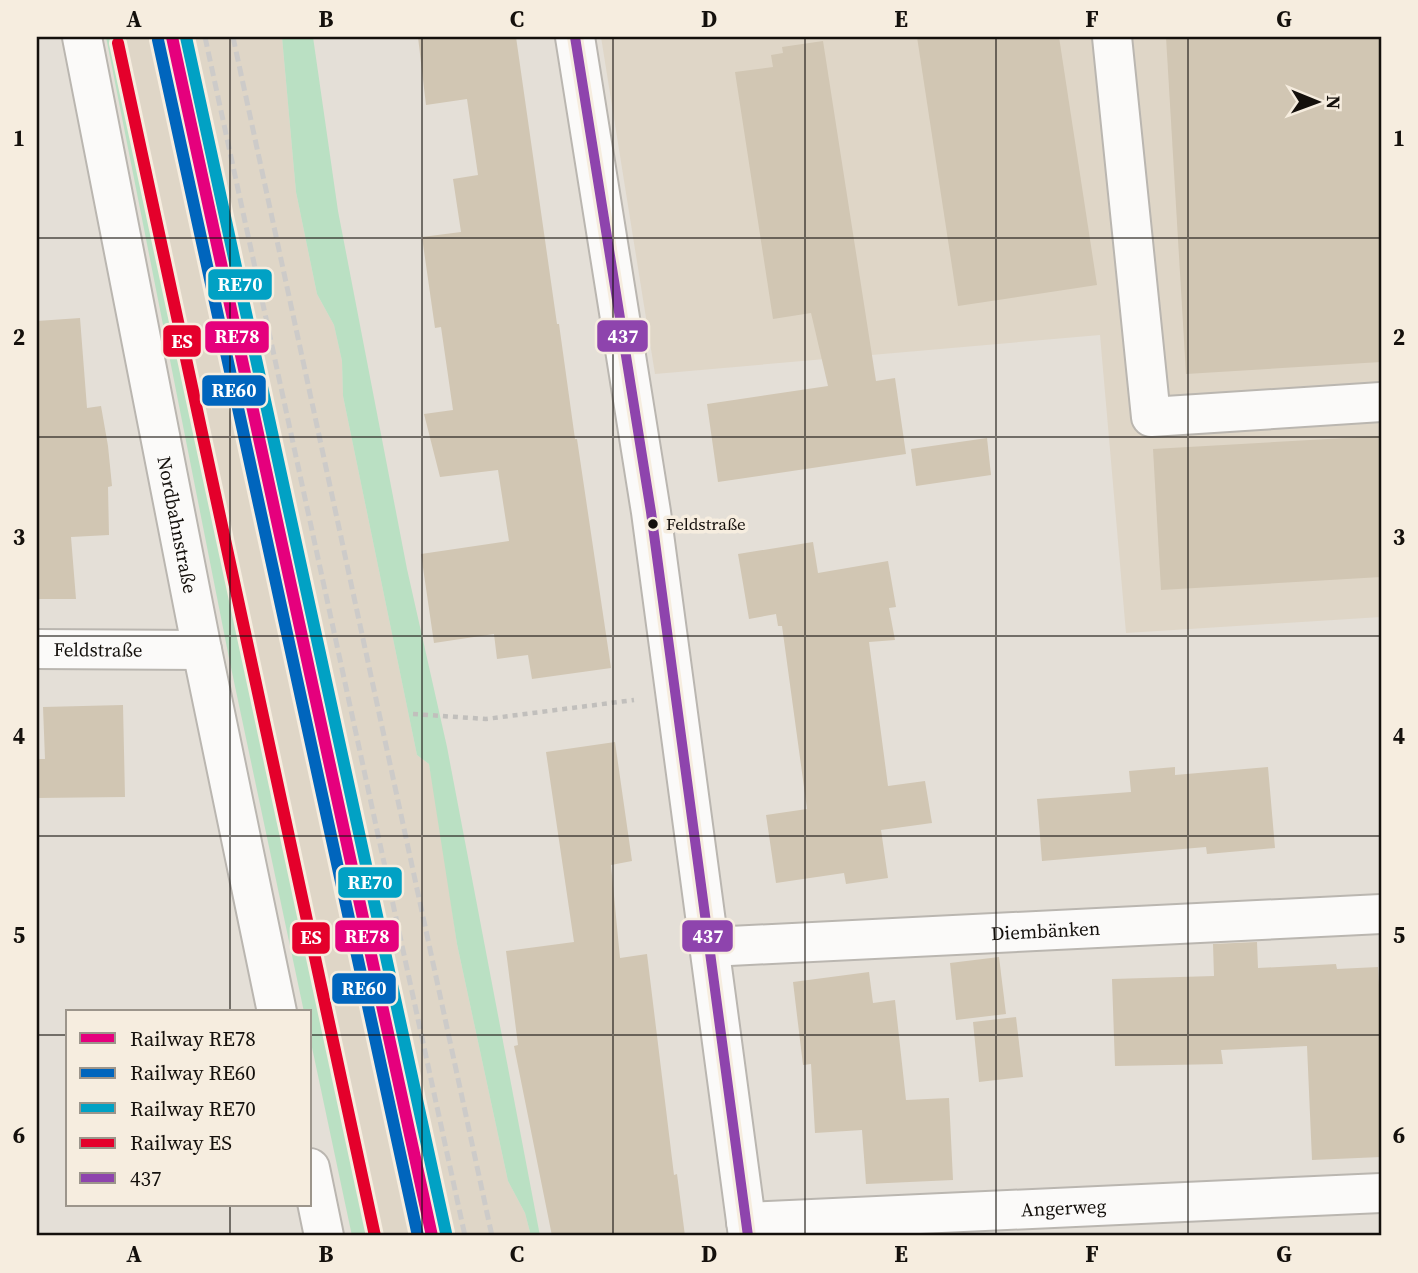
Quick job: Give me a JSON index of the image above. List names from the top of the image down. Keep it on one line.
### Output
{"streets":{"street":["Nordbahnstraße","Feldstraße","Diembänken","Angerweg"]},"crossings":[["Nordbahnstraße","Feldstraße"]],"places":["Feldstraße"],"lines":["rail line RE78","rail line RE70","transit line 437","rail line RE60","rail line ES"],"legend":["Railway RE78","Railway RE60","Railway RE70","Railway ES","437"],"north":"right","grid":{"columns":["A","B","C","D","E","F","G"],"rows":["1","2","3","4","5","6"]}}
